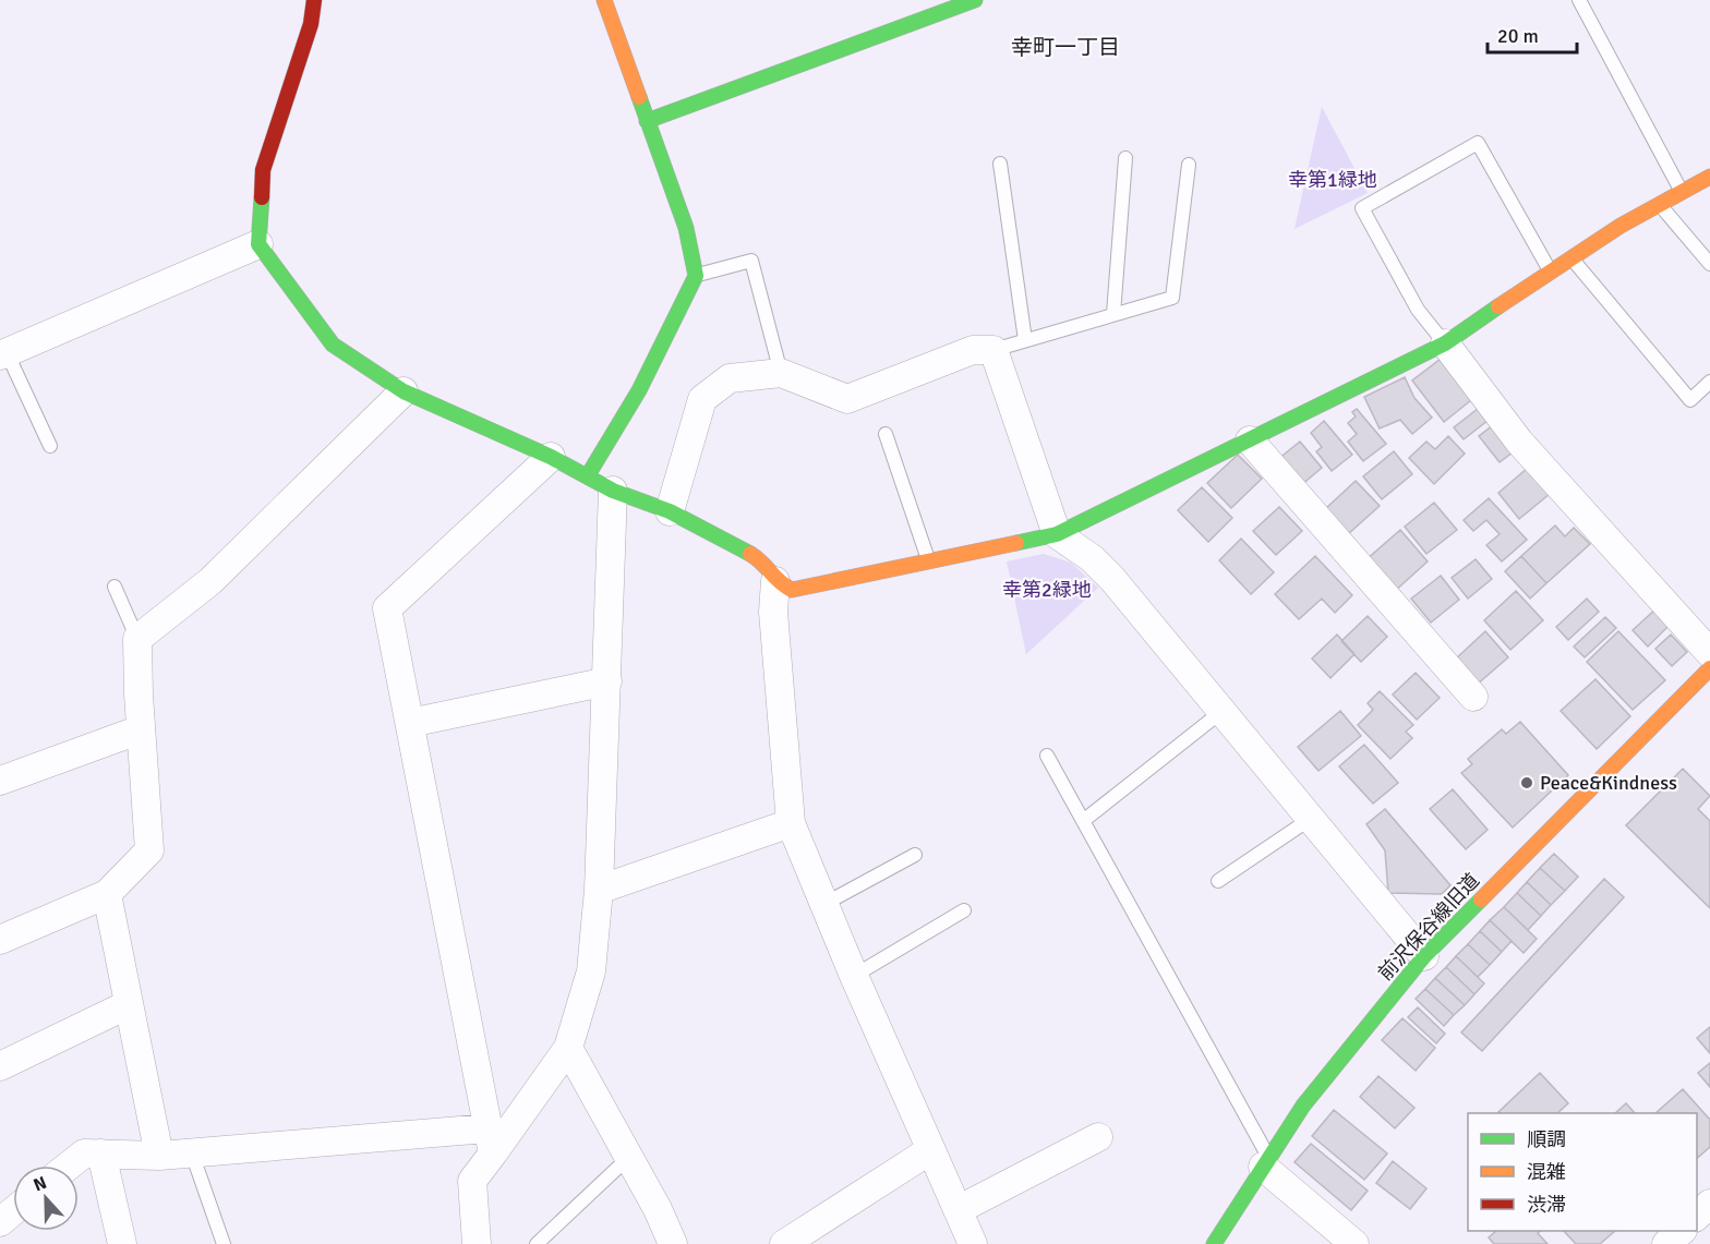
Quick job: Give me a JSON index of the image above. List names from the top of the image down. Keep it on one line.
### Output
{"streets":{"street":["前沢保谷線旧道"]},"districts":["幸町一丁目"],"parks":["幸第1緑地","幸第2緑地"],"places":["Peace&Kindness"],"legend":["順調","混雑","渋滞"],"scale_bar":"20 m","north":"top"}
